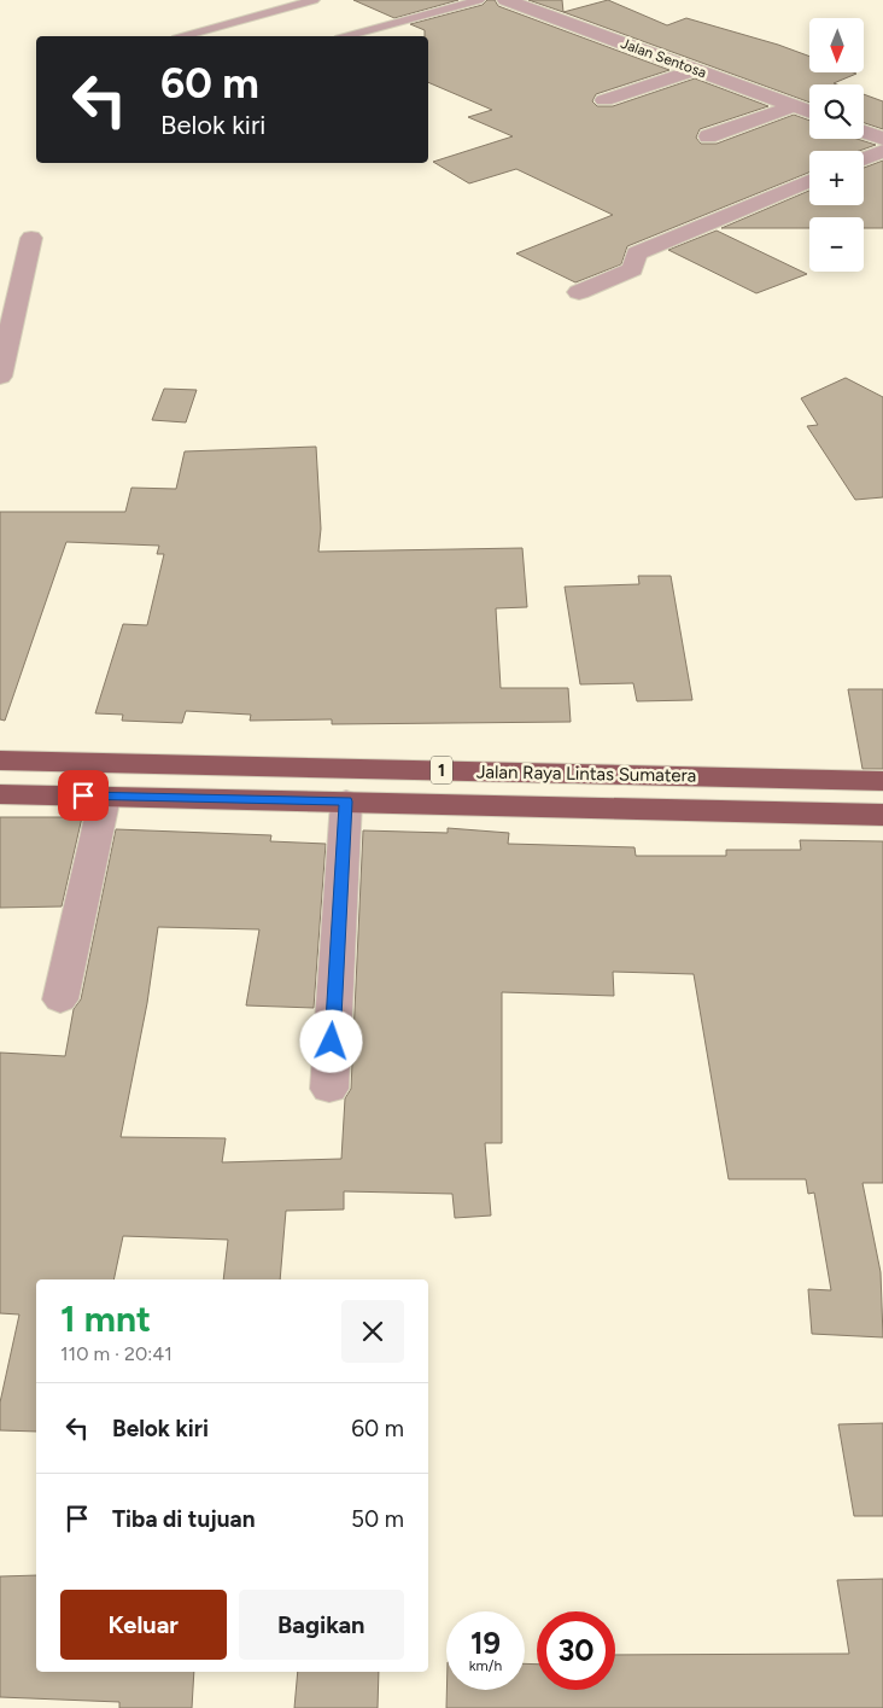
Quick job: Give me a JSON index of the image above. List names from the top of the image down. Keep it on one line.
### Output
{"streets":{"highway":["1","Jalan Raya Lintas Sumatera"],"street":["Jalan Sentosa"]},"north":"bottom","page":{"map_buttons":["+","−"],"turn":["60 m","Belok kiri"],"heading":["1 mnt","110 m · 20:41"],"list":[{"name":"Belok kiri","value":"60 m"},{"name":"Tiba di tujuan","value":"50 m"}],"buttons":["Keluar","Bagikan"],"speed":"19 km/h","limit":"30"}}
